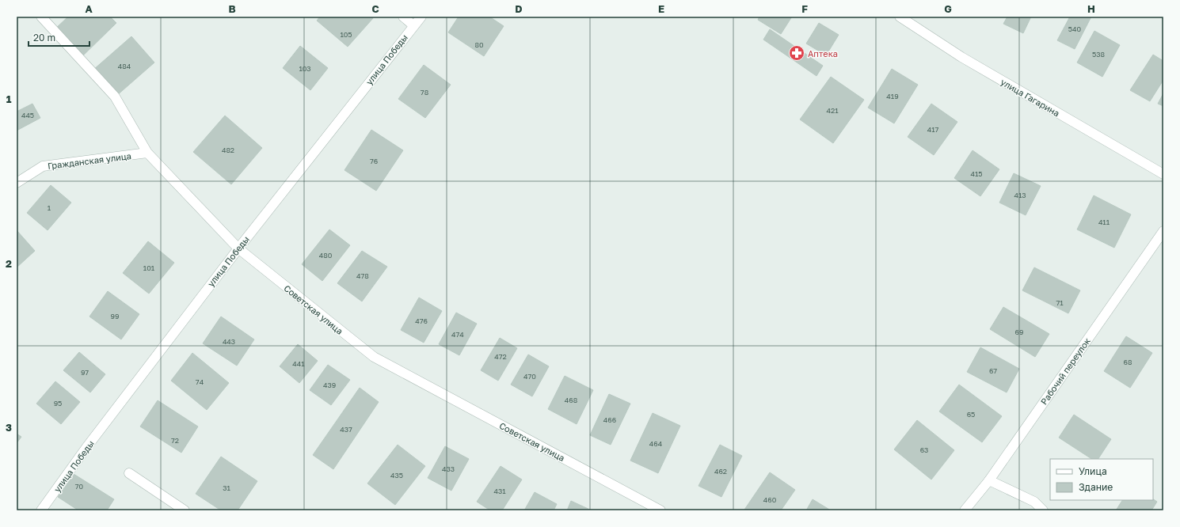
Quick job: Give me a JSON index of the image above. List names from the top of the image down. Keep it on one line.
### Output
{"streets":{"street":["улица Победы","улица Гагарина","Гражданская улица","Советская улица","Рабочий переулок"]},"crossings":[["улица Победы","Советская улица"],["Гражданская улица","Советская улица"]],"places":{"pharmacy":["Аптека"]},"house_numbers":["540","105","80","538","484","103","78","419","421","445","417","482","76","415","413","1","411","480","101","478","71","99","476","69","474","443","472","68","441","67","97","470","74","439","468","95","65","466","437","72","464","63","433","462","435","70","31","431","460"],"legend":["Улица","Здание"],"scale_bar":"20 m","grid":{"columns":["A","B","C","D","E","F","G","H"],"rows":["1","2","3"]}}
